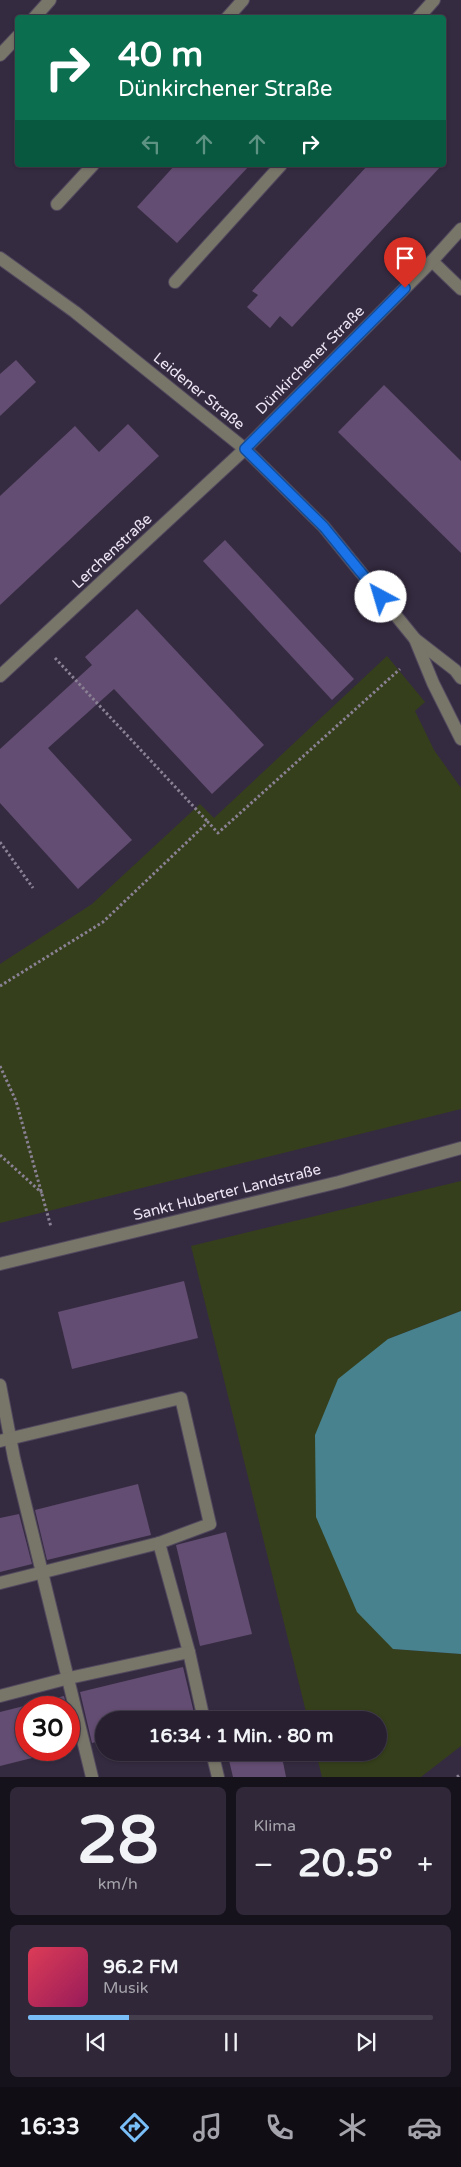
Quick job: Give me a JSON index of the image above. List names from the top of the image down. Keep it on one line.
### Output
{"streets":{"street":["Dünkirchener Straße","Leidener Straße","Lerchenstraße","Sankt Huberter Landstraße"]},"crossings":[["Dünkirchener Straße","Leidener Straße"],["Dünkirchener Straße","Lerchenstraße"],["Leidener Straße","Lerchenstraße"]],"page":{"turn":["40 m","Dünkirchener Straße"],"limit":"30","trip":"16:34 · 1 Min. · 80 m","tile":[["28","km/h"],"Klima"],"heat":["−","20.5°","+"],"song":["96.2 FM","Musik"],"tabs":"16:33"}}
